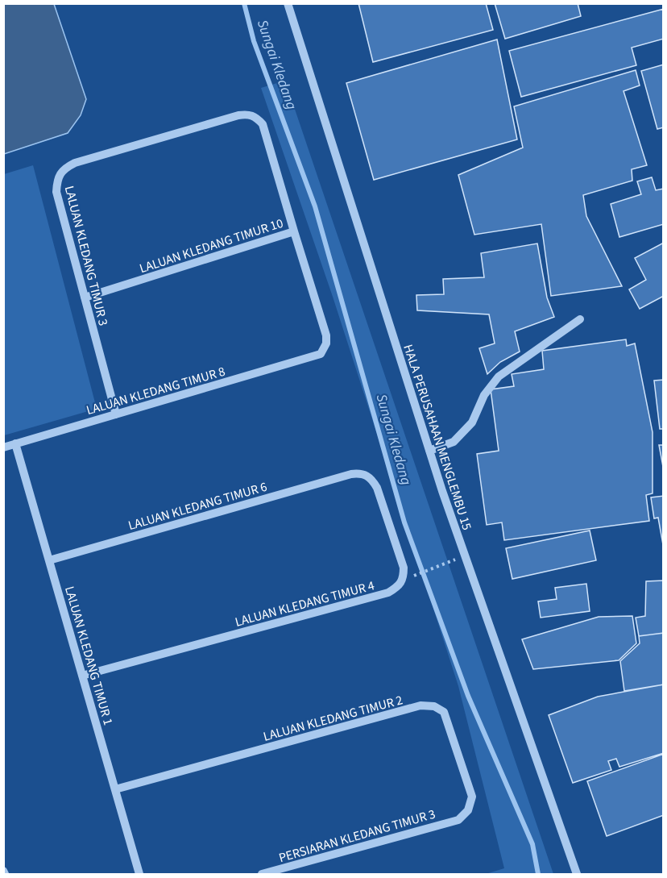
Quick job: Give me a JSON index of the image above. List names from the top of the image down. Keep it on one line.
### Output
{"streets":{"street":["LALUAN KLEDANG TIMUR 10","LALUAN KLEDANG TIMUR 3","LALUAN KLEDANG TIMUR 8","HALA PERUSAHAAN MENGLEMBU 15","LALUAN KLEDANG TIMUR 6","LALUAN KLEDANG TIMUR 4","LALUAN KLEDANG TIMUR 1","LALUAN KLEDANG TIMUR 2","PERSIARAN KLEDANG TIMUR 3"]},"crossings":[["LALUAN KLEDANG TIMUR 10","LALUAN KLEDANG TIMUR 3"],["LALUAN KLEDANG TIMUR 10","LALUAN KLEDANG TIMUR 8"],["LALUAN KLEDANG TIMUR 3","LALUAN KLEDANG TIMUR 8"],["LALUAN KLEDANG TIMUR 8","LALUAN KLEDANG TIMUR 1"],["LALUAN KLEDANG TIMUR 6","LALUAN KLEDANG TIMUR 4"],["LALUAN KLEDANG TIMUR 6","LALUAN KLEDANG TIMUR 1"],["LALUAN KLEDANG TIMUR 4","LALUAN KLEDANG TIMUR 1"],["LALUAN KLEDANG TIMUR 1","LALUAN KLEDANG TIMUR 2"],["LALUAN KLEDANG TIMUR 2","PERSIARAN KLEDANG TIMUR 3"]],"water":["Sungai Kledang"]}
